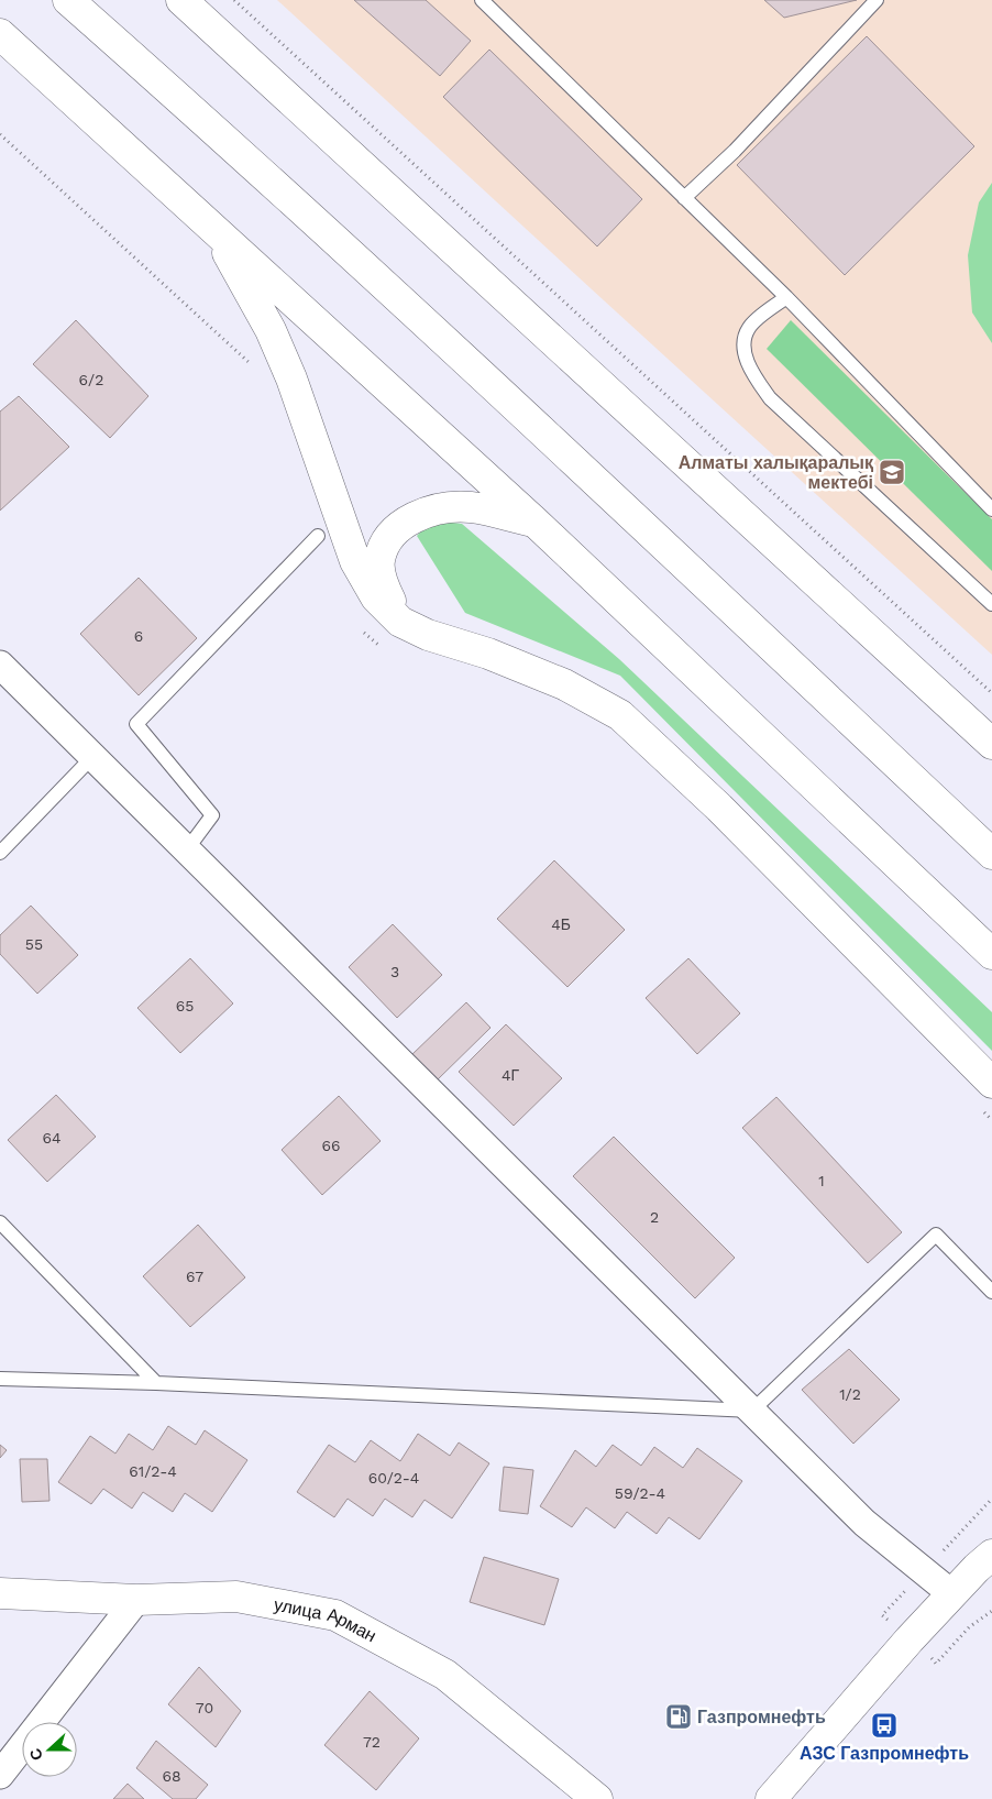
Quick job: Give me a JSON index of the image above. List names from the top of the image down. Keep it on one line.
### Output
{"streets":{"main road":["улица Арман"]},"places":{"school or university":["Алматы халықаралық мектебі"],"fuel station":["Газпромнефть"],"bus stop":["АЗС Газпромнефть"]},"house_numbers":["6/2","6","4Б","55","3","65","4Г","64","66","1","2","67","1/2","61/2-4","60/2-4","59/2-4","70","72","68"],"north":"left"}
